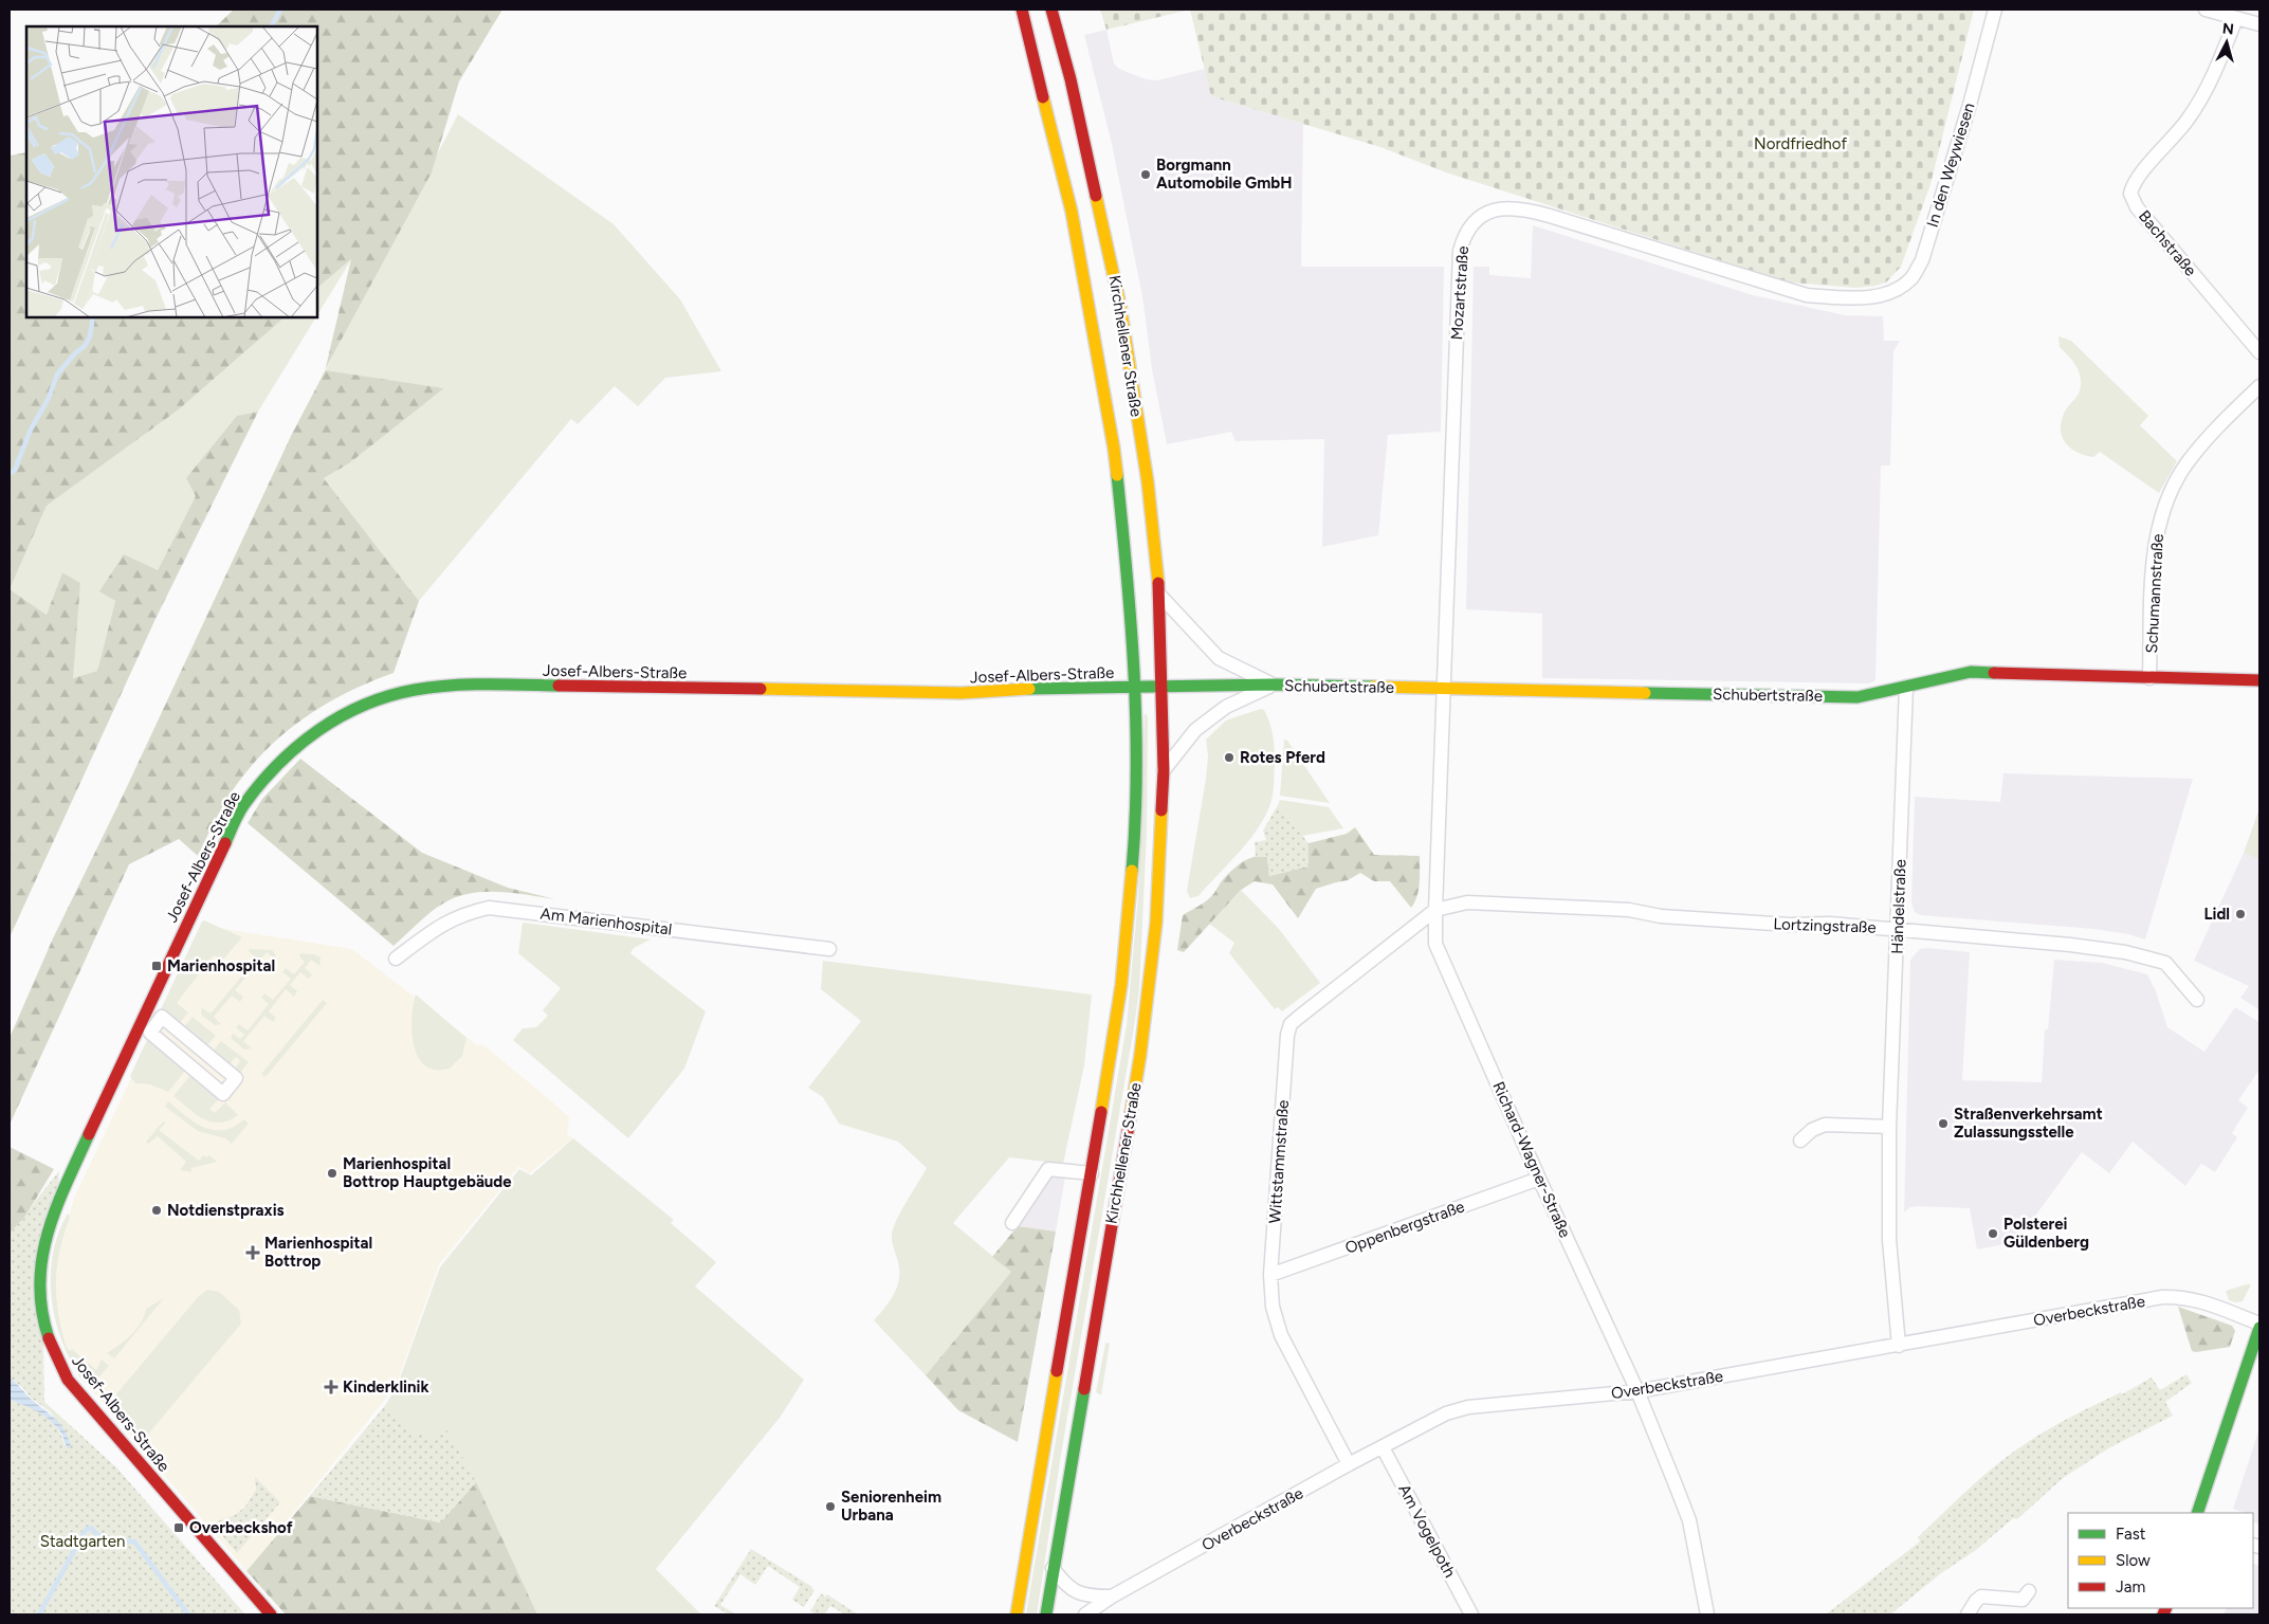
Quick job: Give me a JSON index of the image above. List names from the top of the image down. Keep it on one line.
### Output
{"streets":{"main road":["Kirchhellener Straße","Josef-Albers-Straße","Schubertstraße"],"street":["In den Weywiesen","Bachstraße","Mozartstraße","Schumannstraße","Händelstraße","Am Marienhospital","Lortzingstraße","Richard-Wagner-Straße","Wittstammstraße","Oppenbergstraße","Overbeckstraße","Am Vogelpoth"]},"crossings":[["In den Weywiesen","Mozartstraße"],["Mozartstraße","Schubertstraße"],["Mozartstraße","Richard-Wagner-Straße"],["Kirchhellener Straße","Josef-Albers-Straße"],["Kirchhellener Straße","Schubertstraße"],["Kirchhellener Straße","Overbeckstraße"],["Schumannstraße","Schubertstraße"],["Schubertstraße","Händelstraße"],["Schubertstraße","Richard-Wagner-Straße"],["Händelstraße","Lortzingstraße"],["Händelstraße","Overbeckstraße"],["Lortzingstraße","Richard-Wagner-Straße"],["Lortzingstraße","Wittstammstraße"],["Richard-Wagner-Straße","Wittstammstraße"],["Richard-Wagner-Straße","Oppenbergstraße"],["Richard-Wagner-Straße","Overbeckstraße"],["Wittstammstraße","Oppenbergstraße"],["Wittstammstraße","Overbeckstraße"],["Overbeckstraße","Am Vogelpoth"]],"parks":["Nordfriedhof","Stadtgarten"],"places":{"other":["Borgmann Automobile GmbH","Rotes Pferd","Lidl","Straßenverkehrsamt Zulassungsstelle","Marienhospital Bottrop Hauptgebäude","Notdienstpraxis","Polsterei Güldenberg","Seniorenheim Urbana"],"transit":["Marienhospital","Overbeckshof"],"health":["Marienhospital Bottrop","Kinderklinik"]},"legend":["Fast","Slow","Jam"],"north":"top"}
